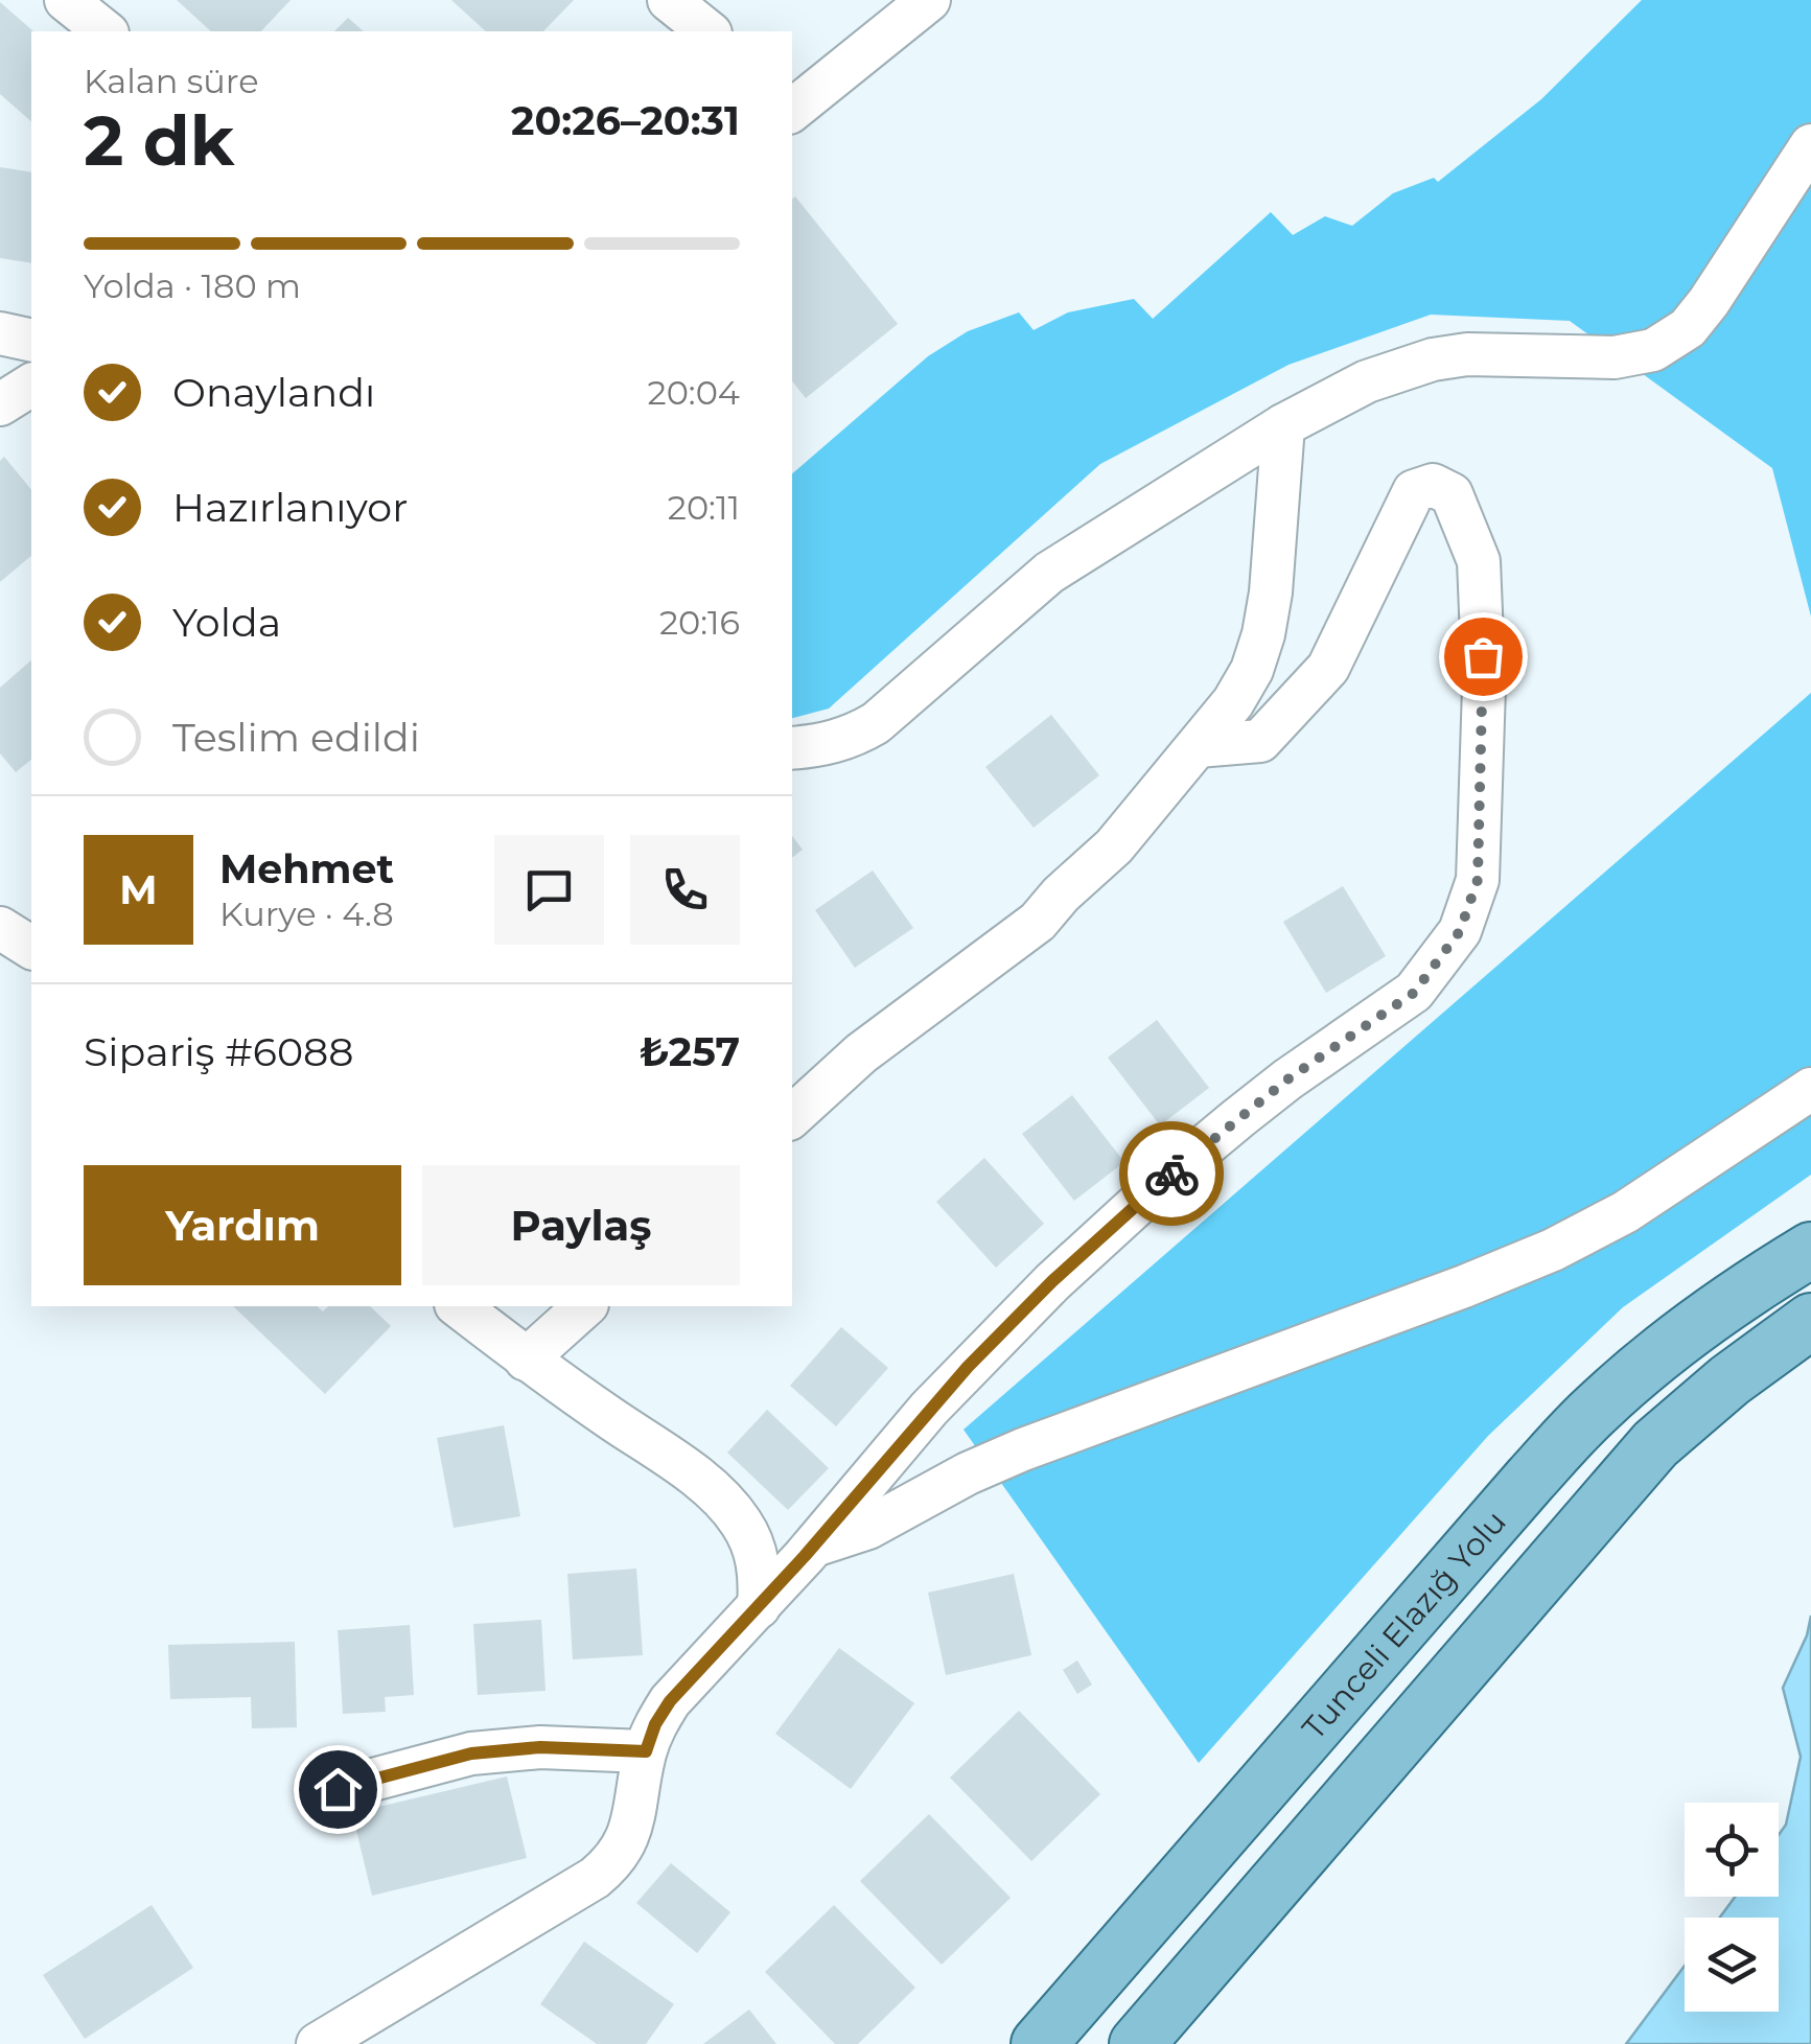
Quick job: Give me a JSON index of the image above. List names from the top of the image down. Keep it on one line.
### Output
{"streets":{"main road":["Tunceli Elazığ Yolu"]},"page":{"heading":["2 dk","Kalan süre","20:26–20:31"],"panel":["Mehmet","Kurye · 4.8","Sipariş #6088","₺257"],"bar":"Yolda · 180 m","list":[["Onaylandı","20:04"],["Hazırlanıyor","20:11"],["Yolda","20:16"],"Teslim edildi"],"round":"M","buttons":["Yardım","Paylaş"]}}
